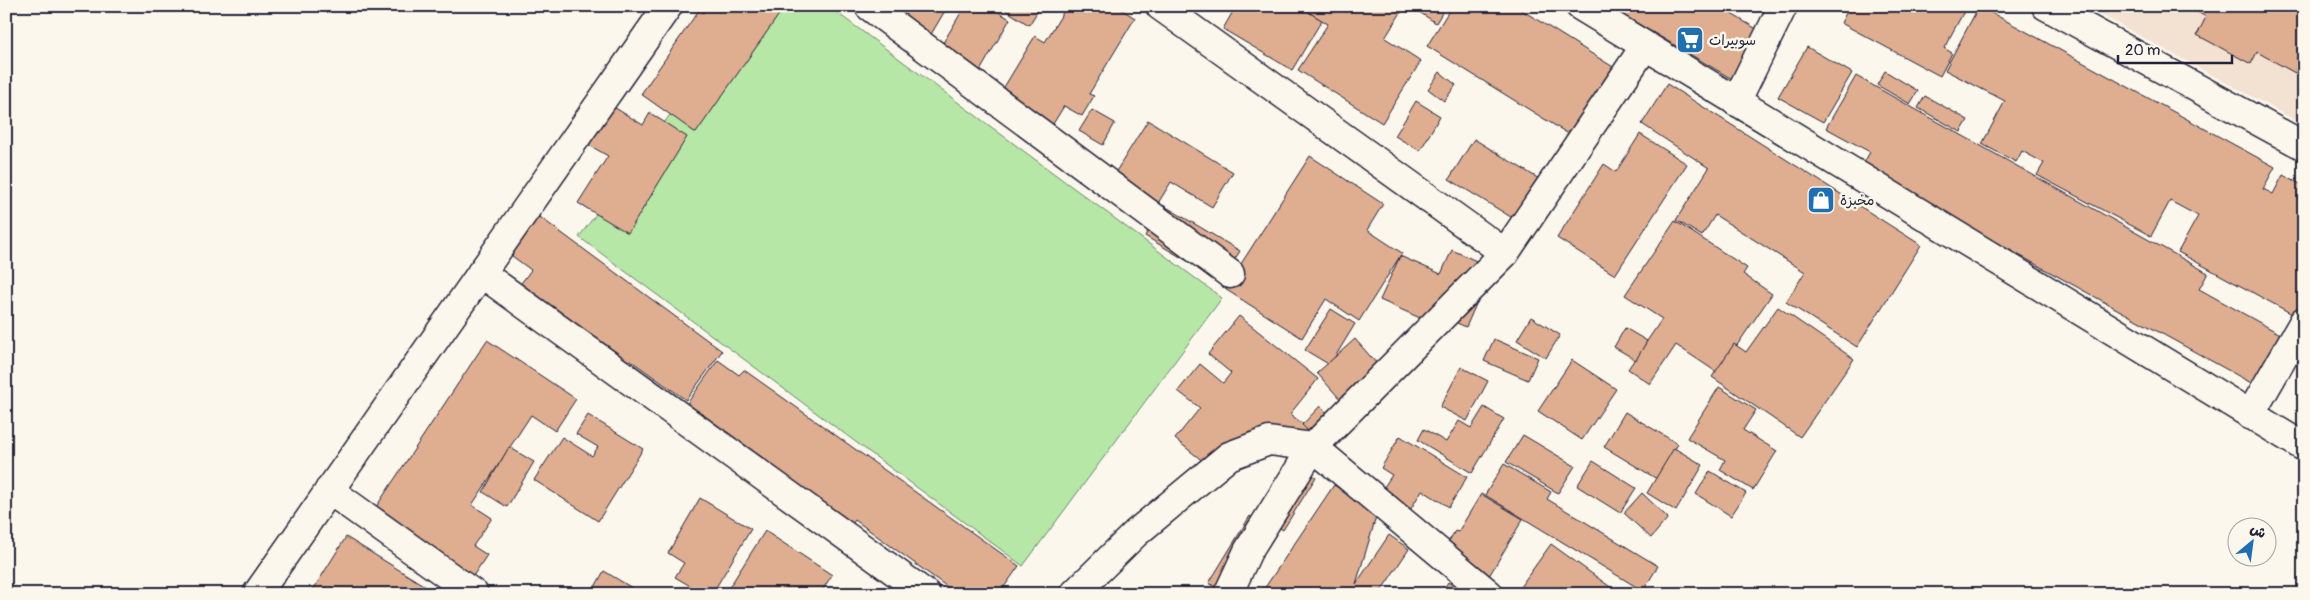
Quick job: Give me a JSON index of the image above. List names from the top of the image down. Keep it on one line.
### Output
{"places":{"supermarket":["سوبيرات"],"shop":["مخبزة"]},"scale_bar":"20 m","north":"top right"}
